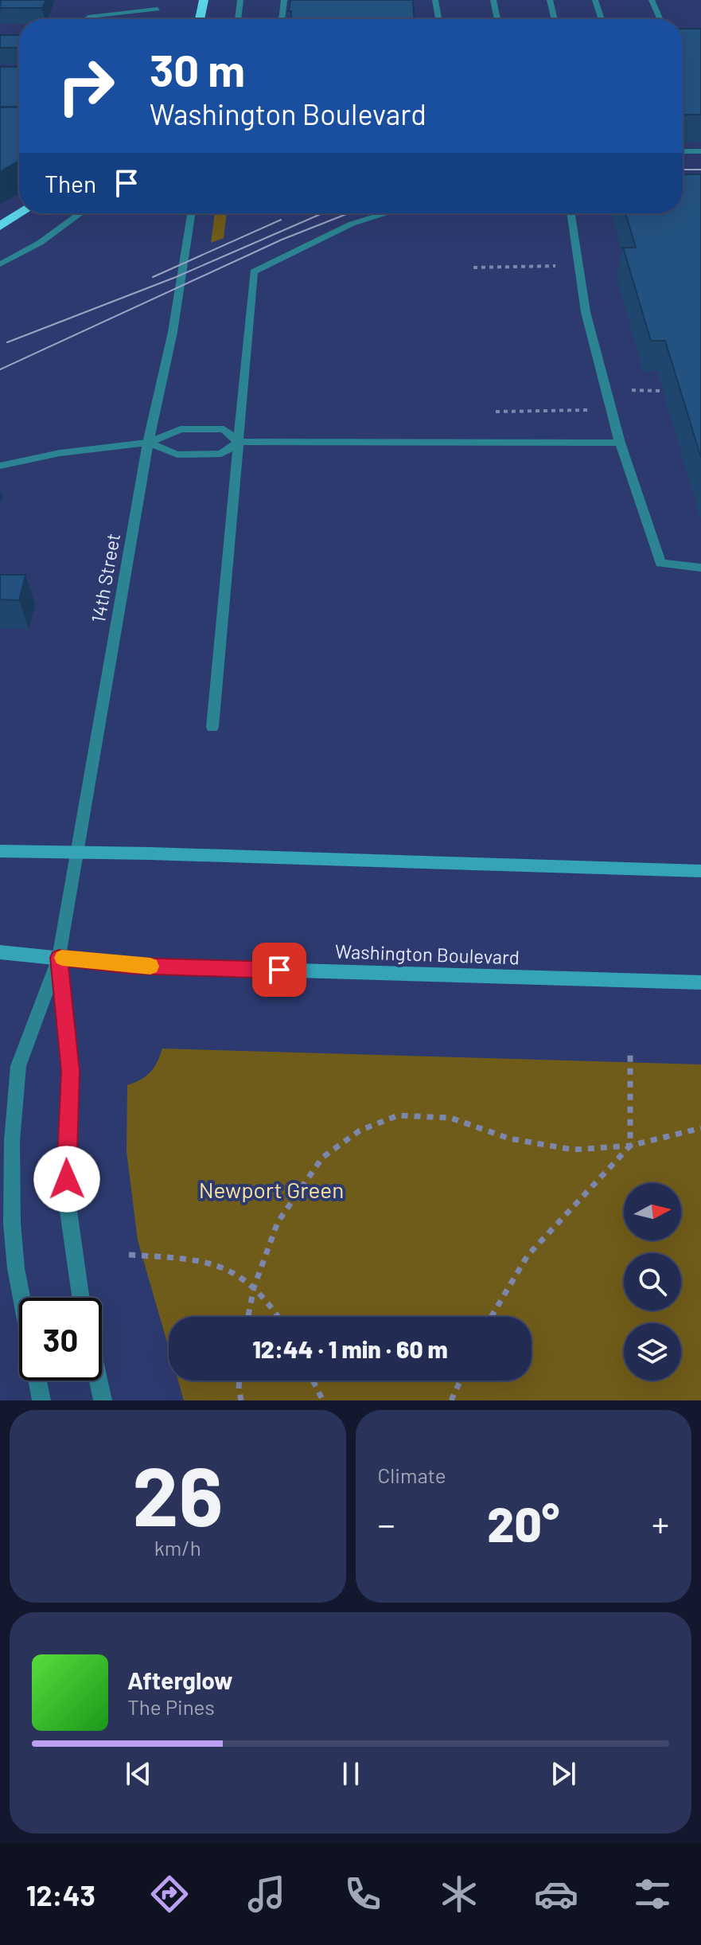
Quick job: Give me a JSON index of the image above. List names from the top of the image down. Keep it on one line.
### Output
{"streets":{"street":["14th Street","Washington Boulevard"]},"crossings":[["14th Street","Washington Boulevard"]],"parks":["Newport Green"],"north":"right","page":{"turn":["30 m","Washington Boulevard"],"then":"Then","limit":"30","trip":"12:44 · 1 min · 60 m","tile":[["26","km/h"],"Climate"],"heat":["−","20°","+"],"song":["Afterglow","The Pines"],"tabs":"12:43"}}
